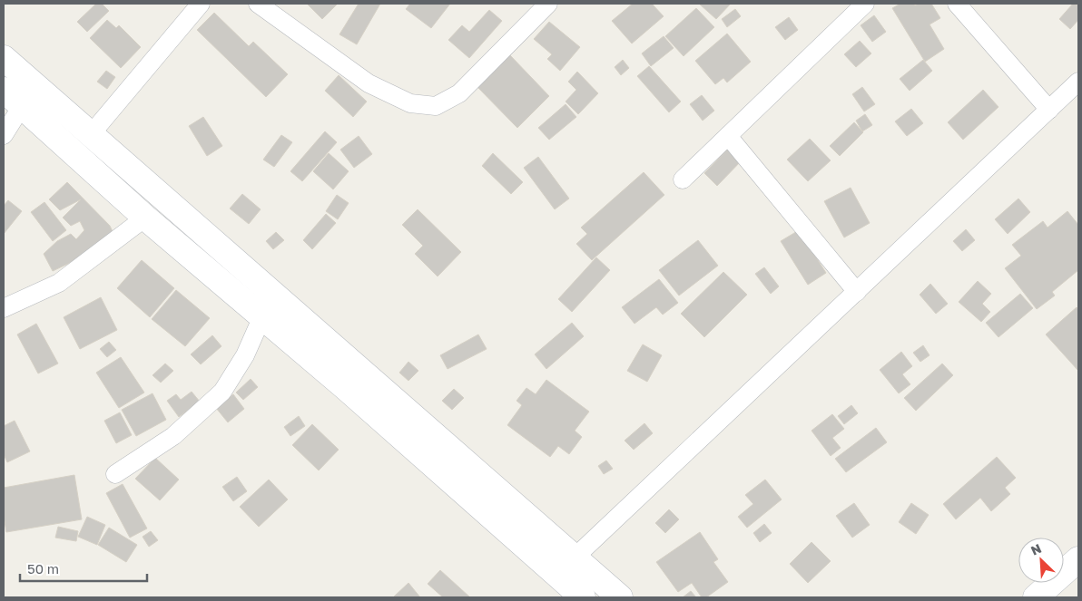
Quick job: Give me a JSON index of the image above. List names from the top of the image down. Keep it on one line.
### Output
{"scale_bar":"50 m","north":"top left"}
